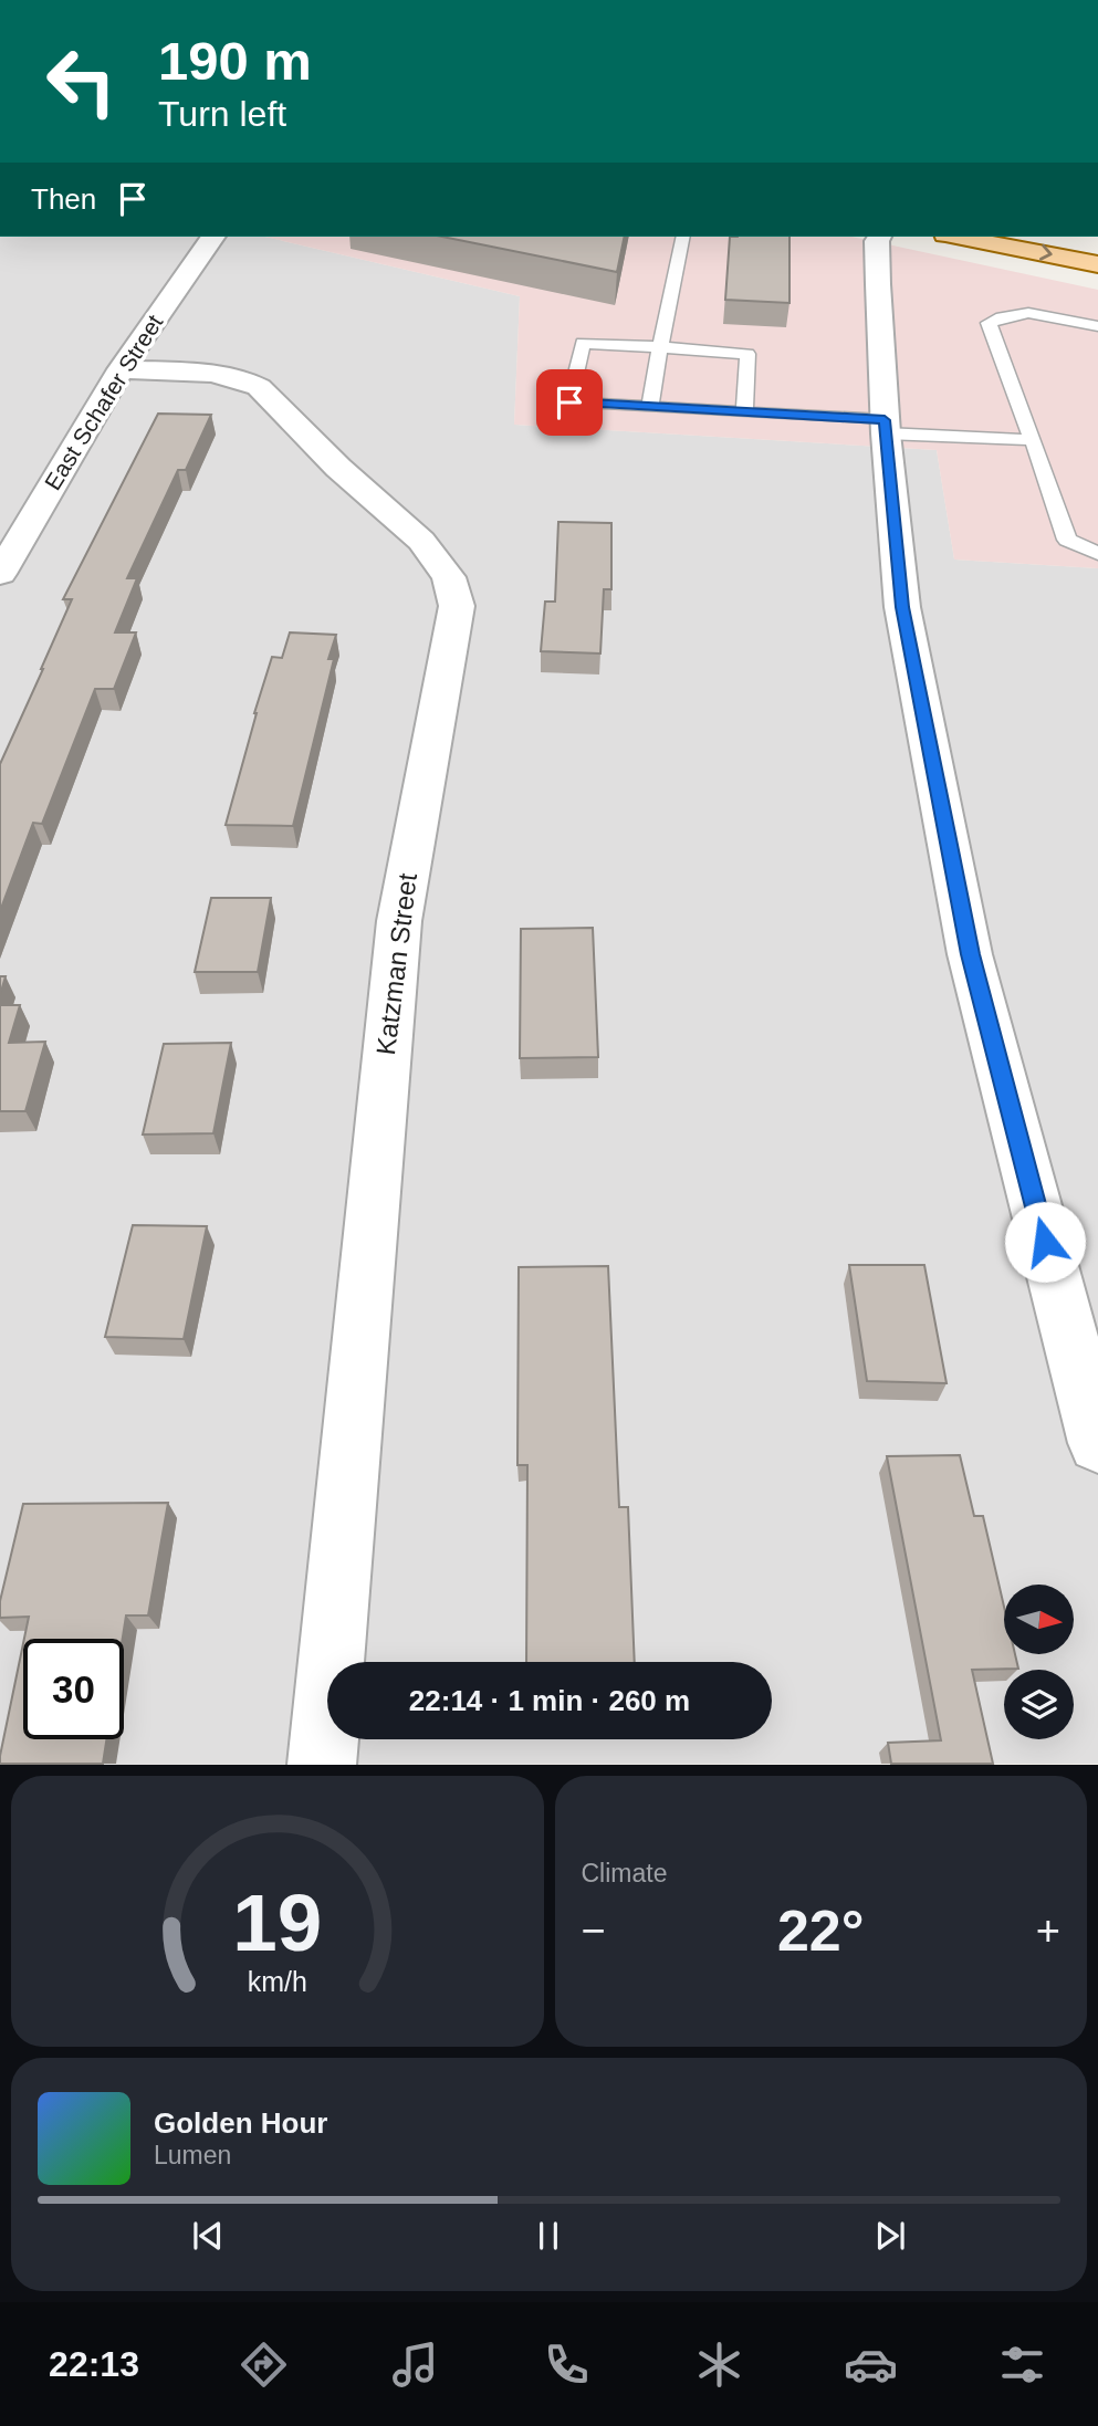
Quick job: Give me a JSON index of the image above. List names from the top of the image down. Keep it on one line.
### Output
{"streets":{"street":["East Schafer Street","Katzman Street"]},"crossings":[["East Schafer Street","Katzman Street"]],"north":"right","page":{"turn":["190 m","Turn left"],"then":"Then","limit":"30","trip":"22:14 · 1 min · 260 m","tile":"Climate","heat":["−","22°","+"],"song":["Golden Hour","Lumen"],"tabs":"22:13","gauge":["19","km/h"]}}
